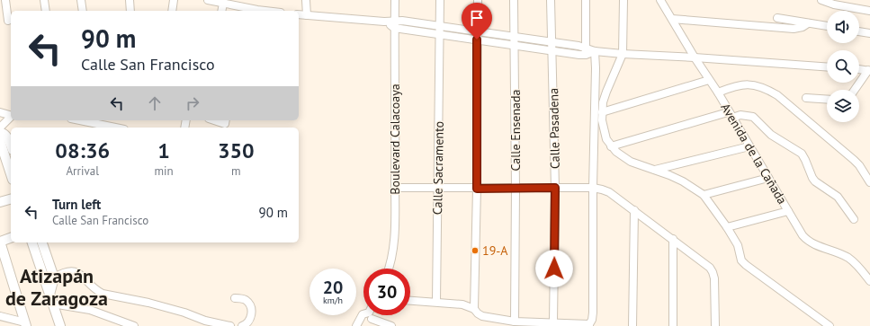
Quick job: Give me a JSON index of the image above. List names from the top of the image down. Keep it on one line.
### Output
{"streets":{"street":["Calle Pasadena","Calle Ensenada","Boulevard Calacoaya","Avenida de la Cañada","Calle Sacramento"]},"districts":["Atizapán de Zaragoza"],"places":["19-A"],"page":{"turn":["90 m","Calle San Francisco"],"eta":["08:36","Arrival","1","min","350","m"],"list":[{"name":"Turn left","note":"Calle San Francisco","value":"90 m"}],"speed":"20 km/h","limit":"30"}}
